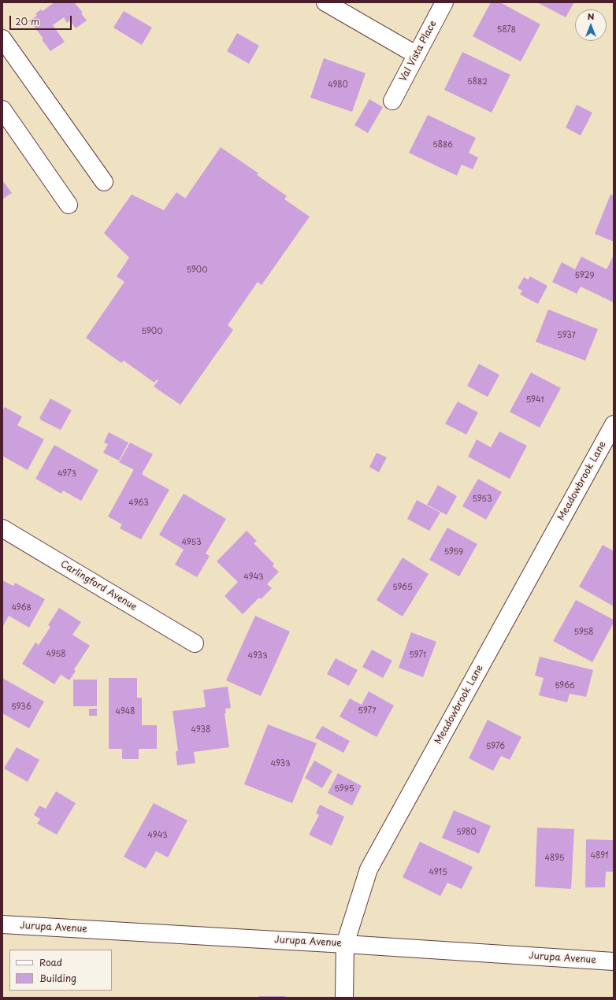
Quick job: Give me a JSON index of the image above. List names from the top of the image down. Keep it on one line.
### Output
{"streets":{"street":["Val Vista Place","Meadowbrook Lane","Carlingford Avenue","Jurupa Avenue"]},"crossings":[["Meadowbrook Lane","Jurupa Avenue"]],"house_numbers":["5878","5882","4980","5886","5900","5929","5900","5937","5941","4973","5953","4963","4953","5959","4943","5965","4968","5958","4958","5971","4933","5966","5936","5977","4948","4938","5976","4933","5995","5980","4943","4891","4895","4915"],"legend":["Road","Building"],"scale_bar":"20 m","north":"top"}
